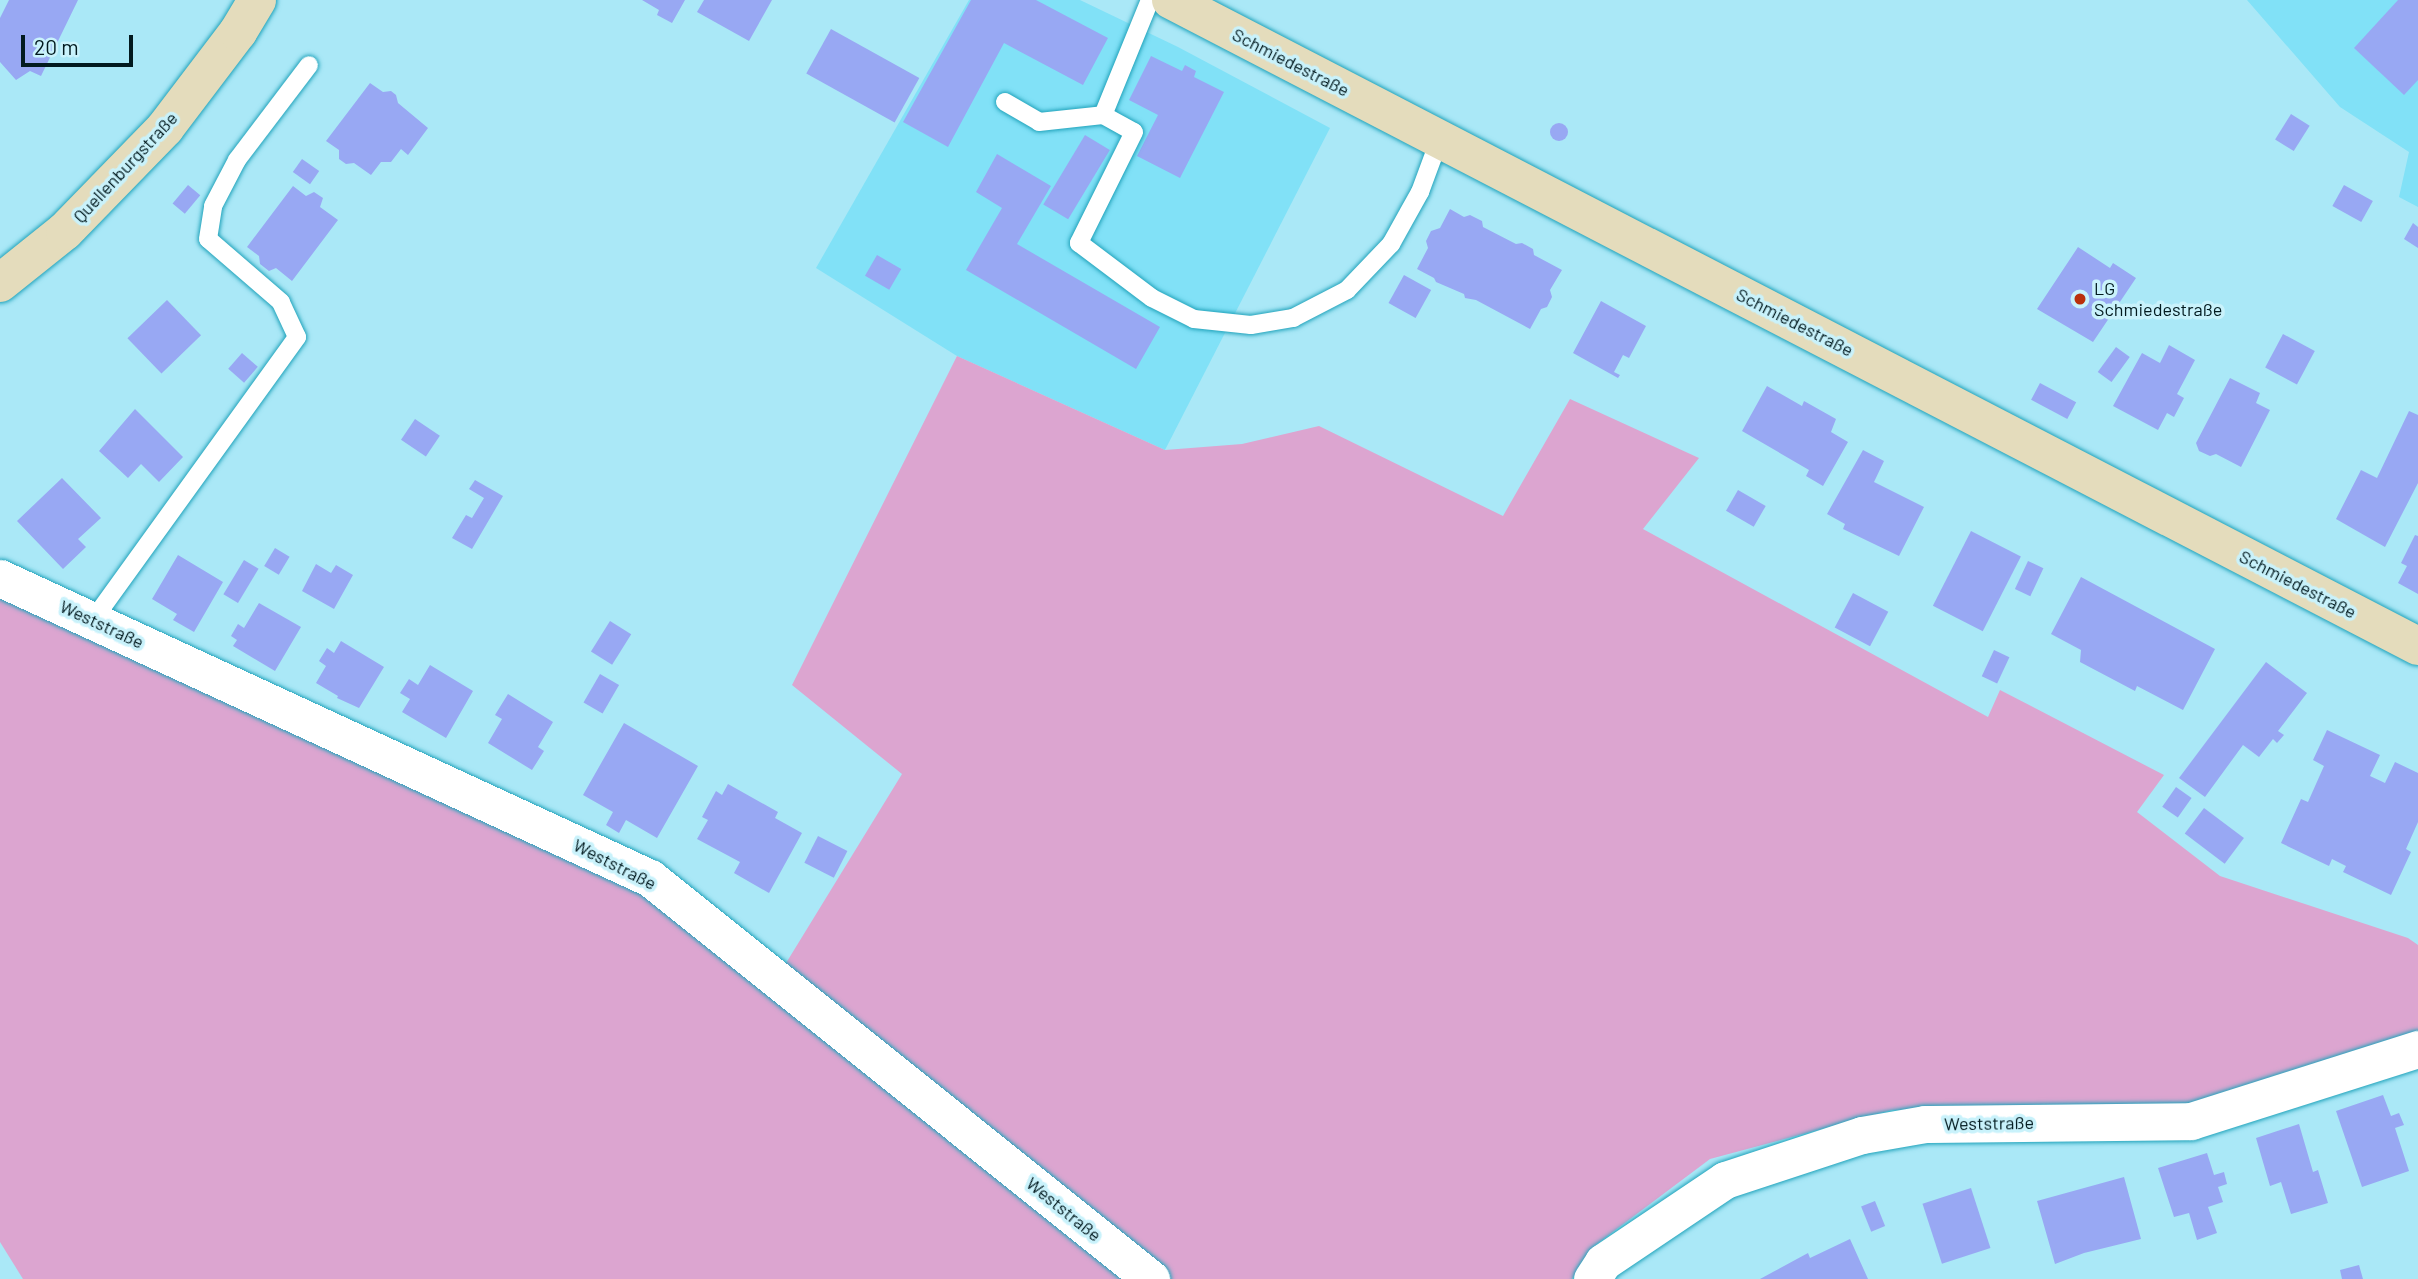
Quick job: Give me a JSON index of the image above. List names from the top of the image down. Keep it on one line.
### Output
{"streets":{"main road":["Schmiedestraße","Quellenburgstraße"],"street":["Weststraße"]},"places":["LG Schmiedestraße"],"scale_bar":"20 m"}
